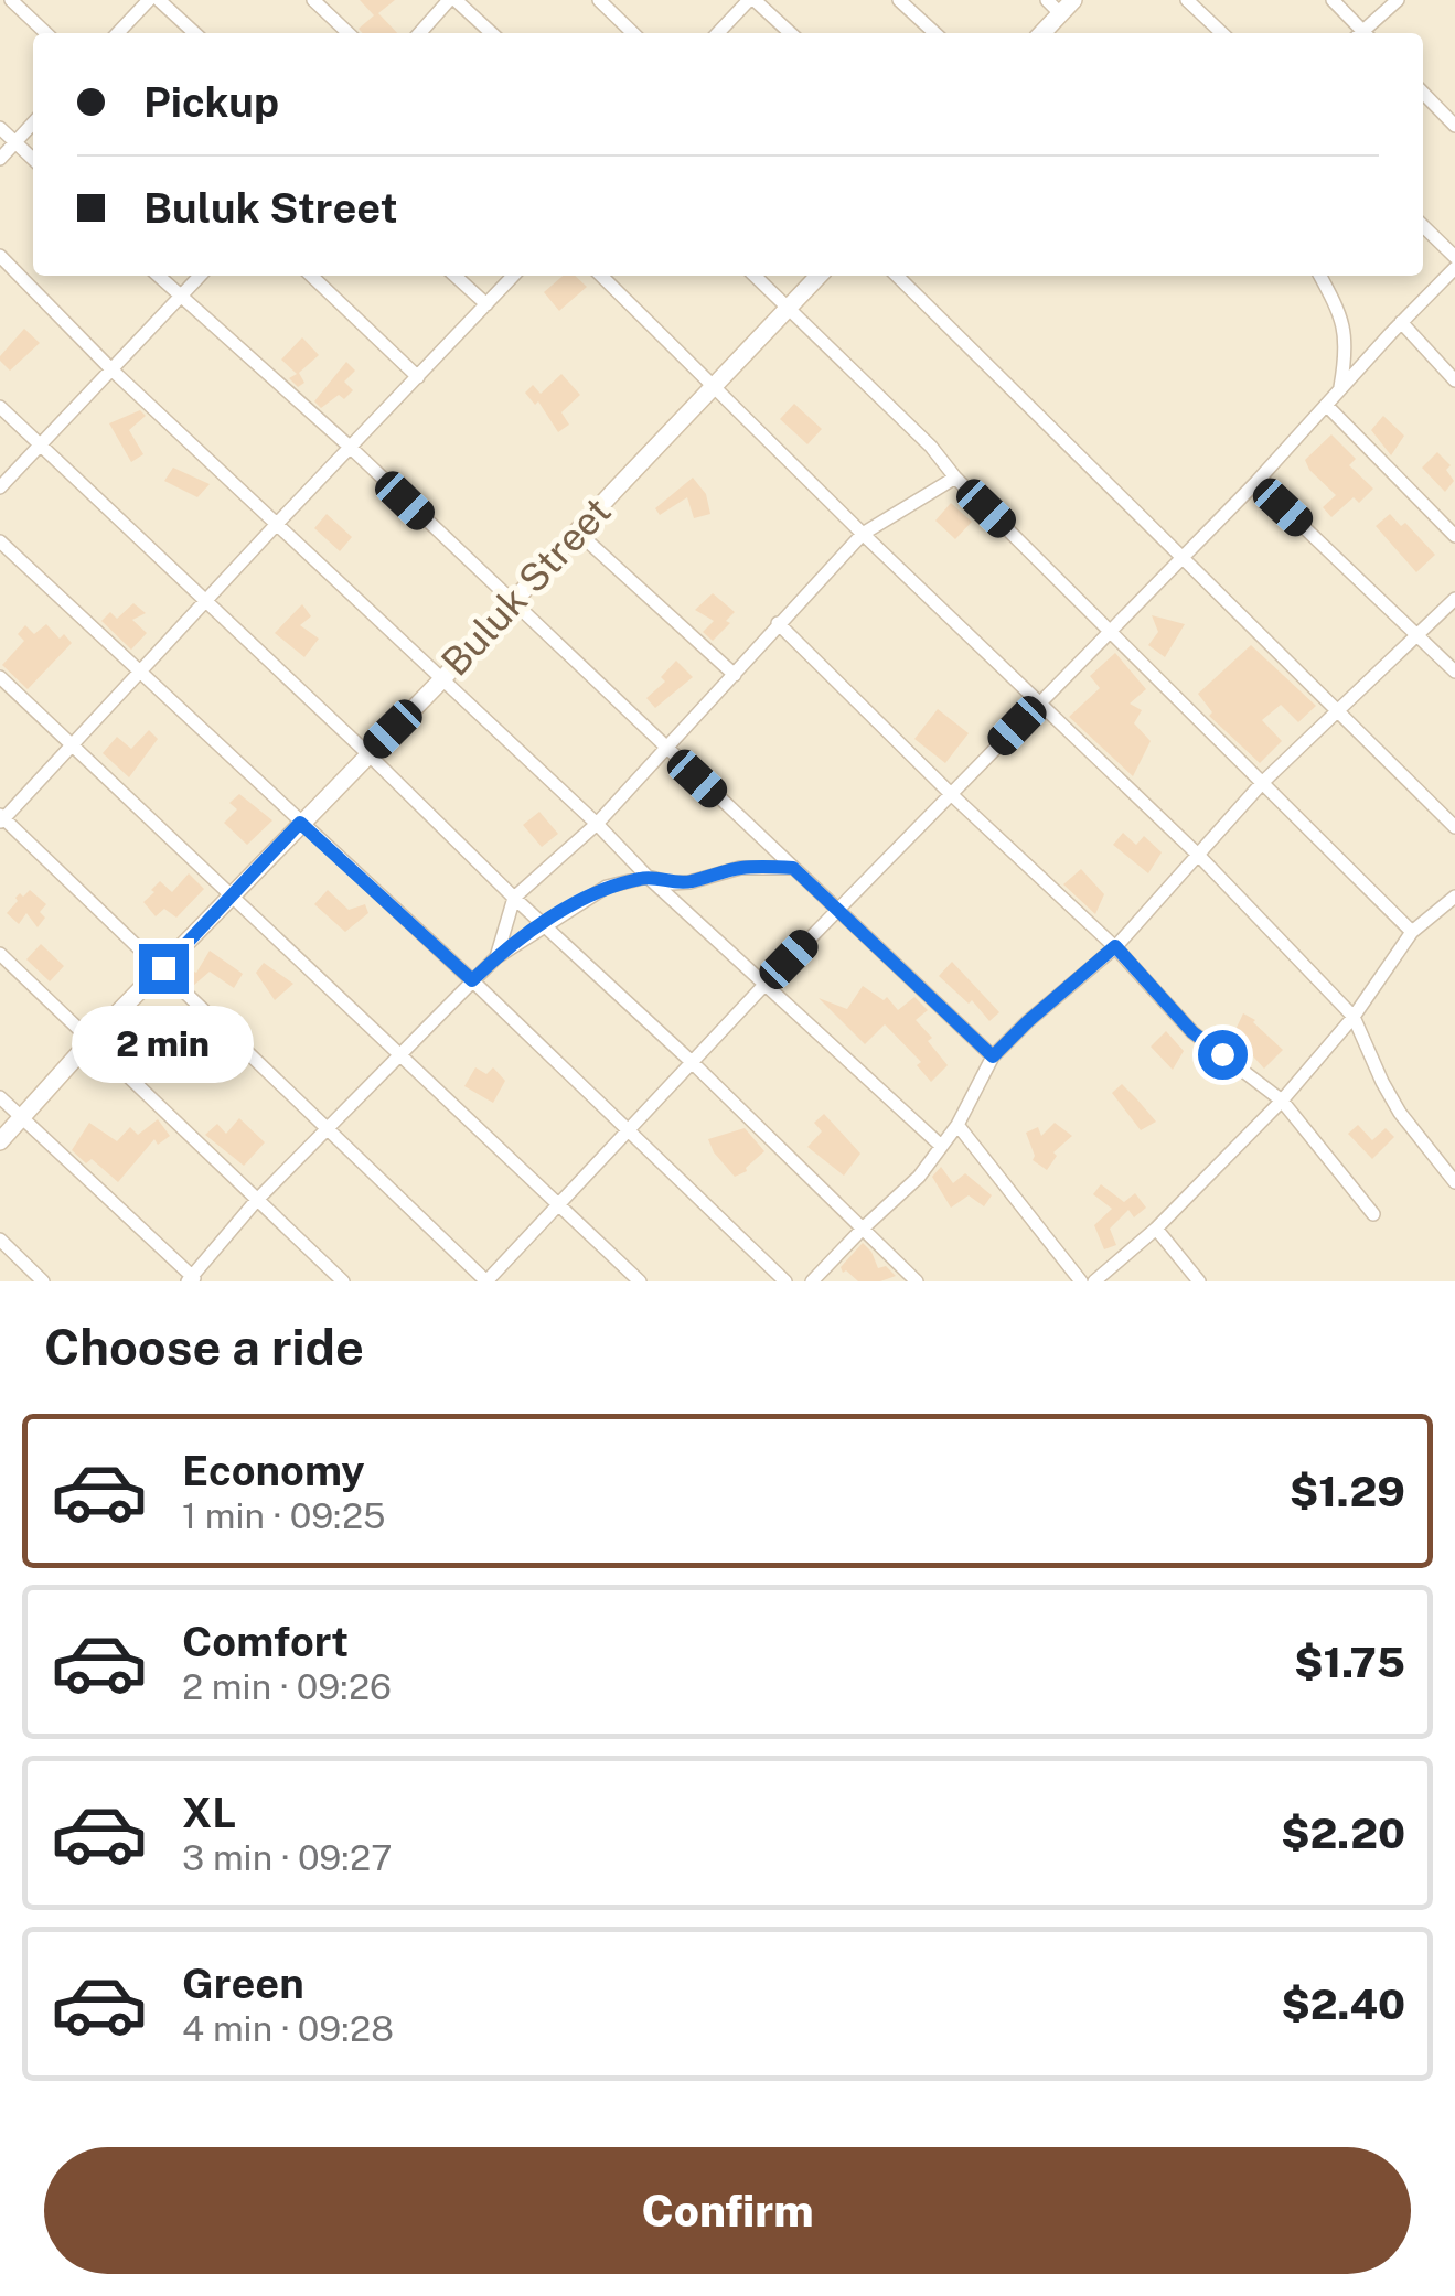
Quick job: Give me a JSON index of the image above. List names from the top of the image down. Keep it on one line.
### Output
{"streets":{"street":["Buluk Street"]},"page":{"banner":["Pickup","Buluk Street"],"bubble":"2 min","heading":"Choose a ride","list":[{"name":"Economy","note":"1 min · 09:25","value":"$1.29"},{"name":"Comfort","note":"2 min · 09:26","value":"$1.75"},{"name":"XL","note":"3 min · 09:27","value":"$2.20"},{"name":"Green","note":"4 min · 09:28","value":"$2.40"}],"buttons":"Confirm"}}
